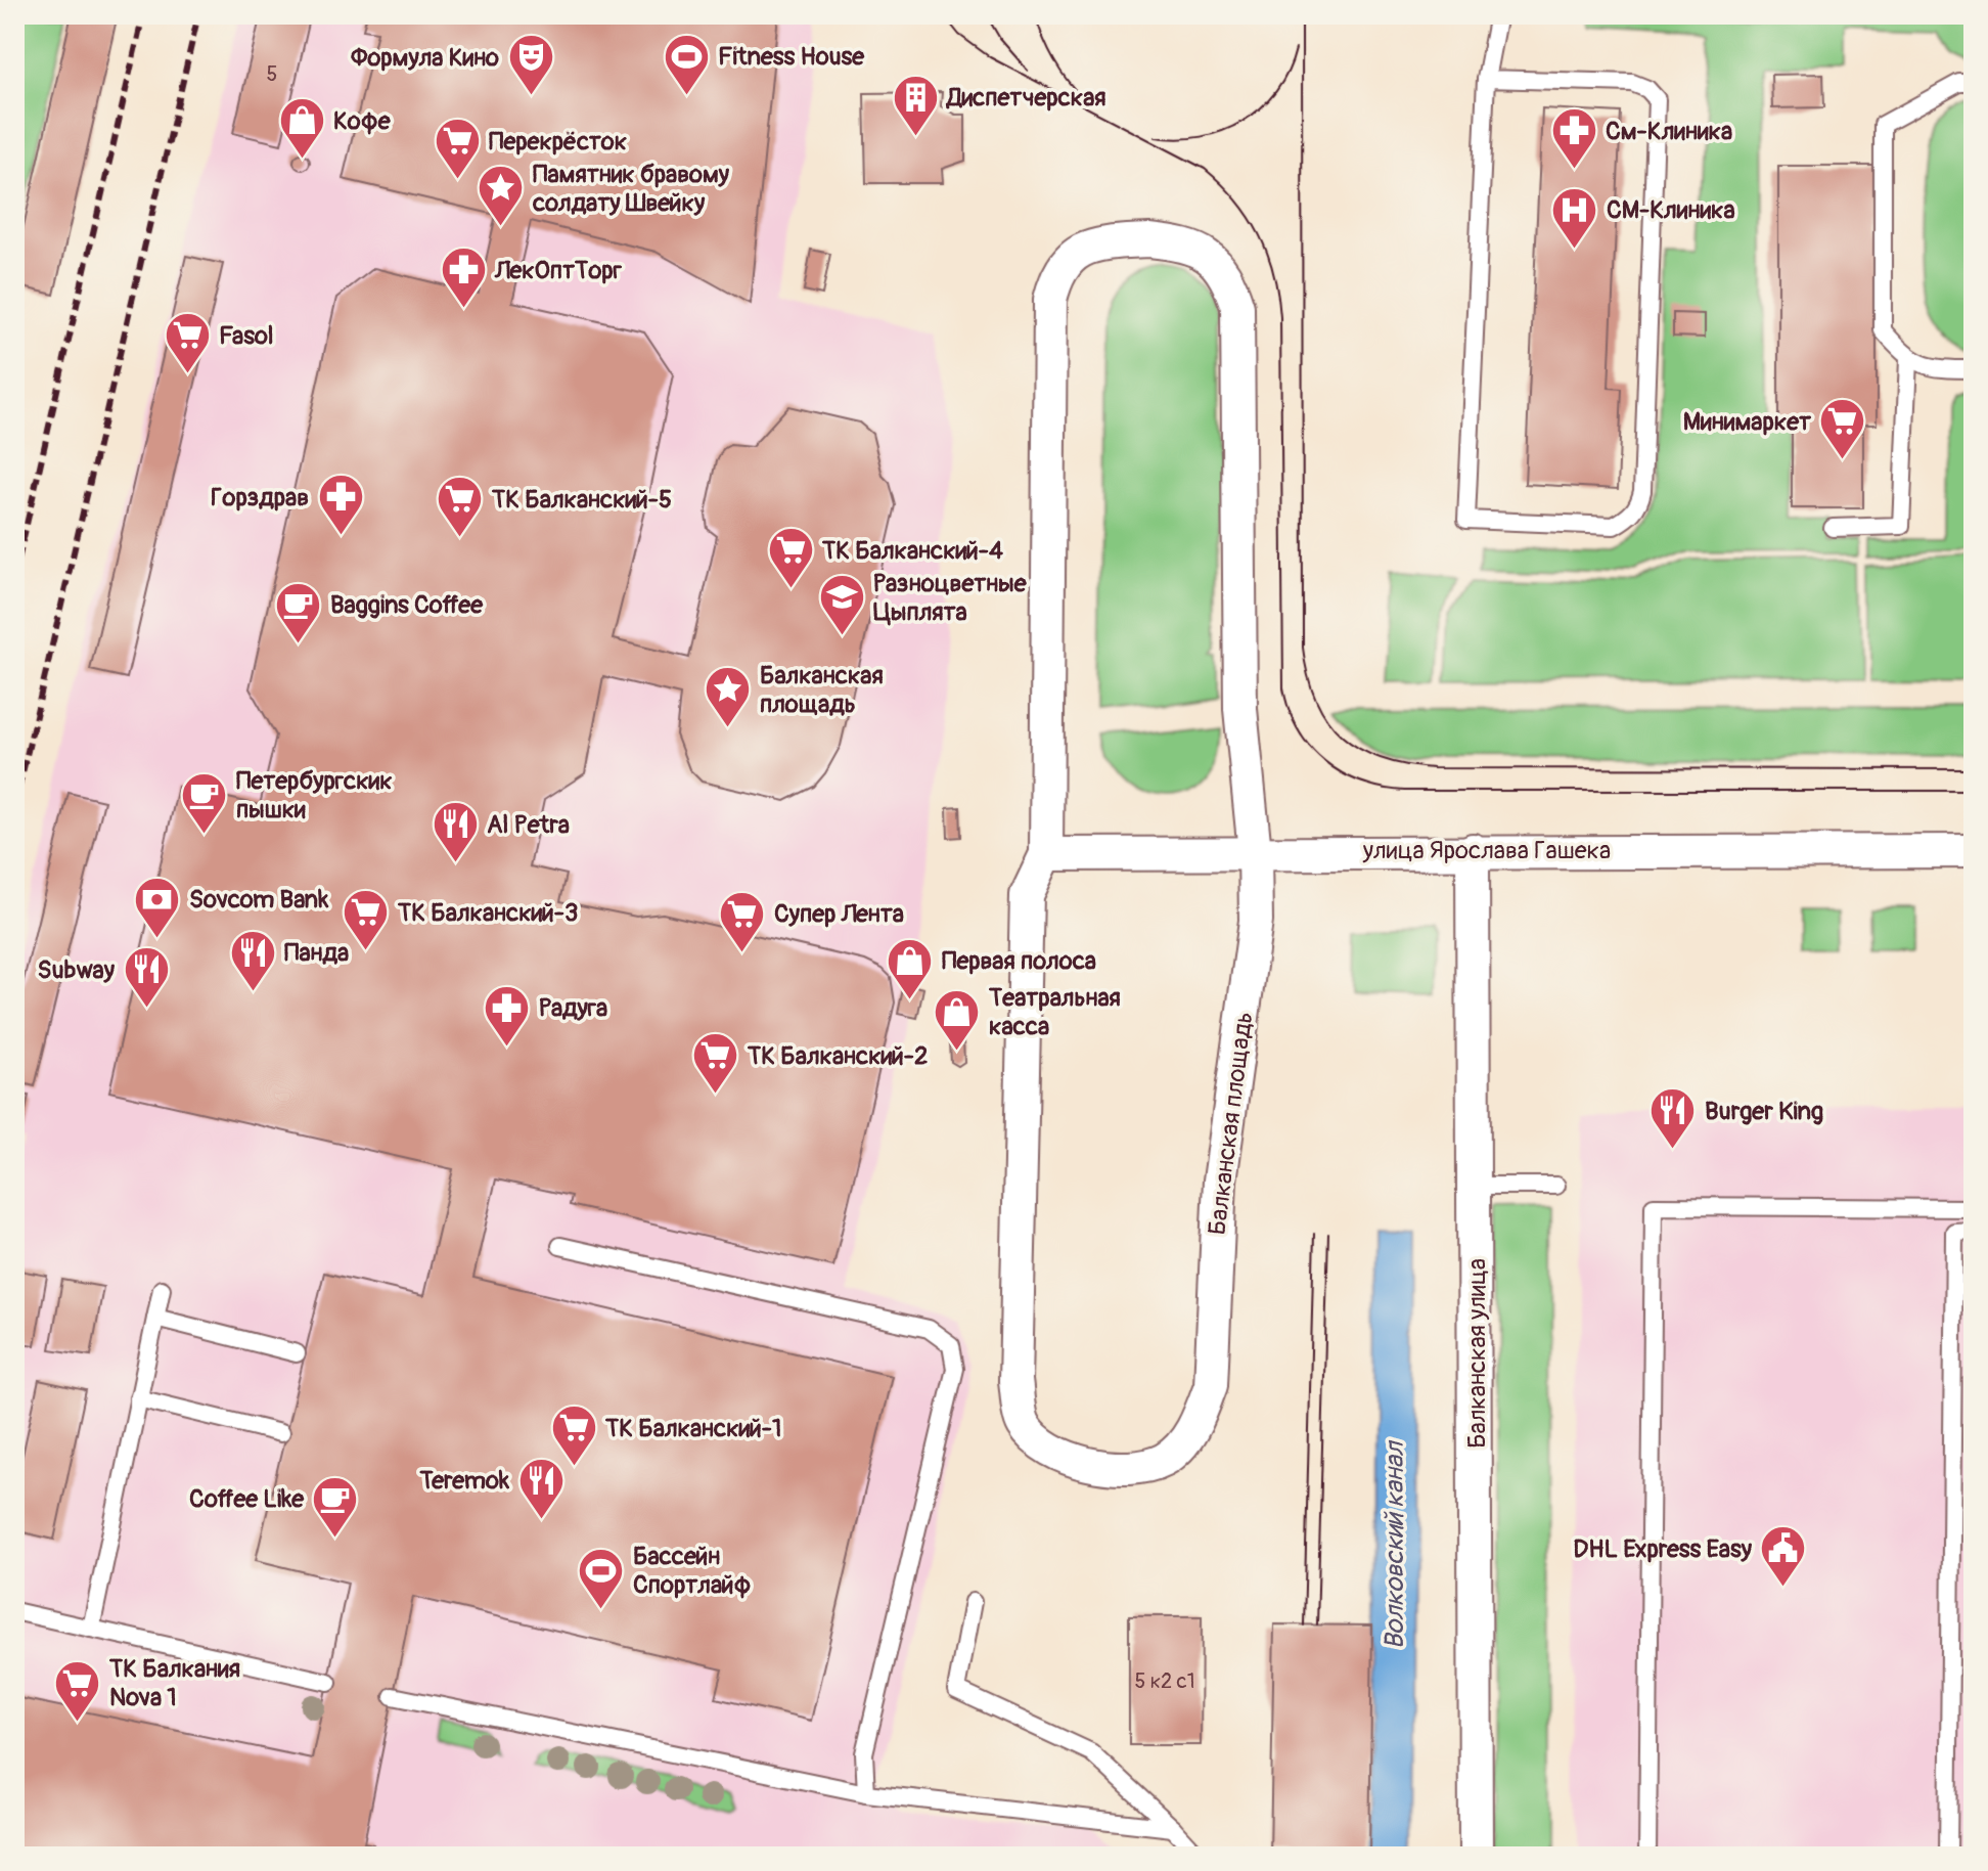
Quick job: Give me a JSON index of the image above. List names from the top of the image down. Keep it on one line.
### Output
{"streets":{"street":["улица Ярослава Гашека","Балканская площадь","Балканская улица"]},"crossings":[["улица Ярослава Гашека","Балканская площадь"],["улица Ярослава Гашека","Балканская улица"]],"water":["Волковский канал"],"places":{"sports":["Fitness House","Бассейн Спортлайф"],"theatre":["Формула Кино"],"building":["Диспетчерская"],"shop":["Кофе","Первая полоса","Театральная касса"],"pharmacy":["См-Клиника","ЛекОптТорг","Горздрав","Радуга"],"supermarket":["Перекрёсток","Fasol","Минимаркет","ТК Балканский-5","ТК Балканский-4","ТК Балканский-3","Супер Лента","ТК Балканский-2","ТК Балканский-1","ТК Балкания Nova 1"],"place":["Памятник бравому солдату Швейку","Балканская площадь"],"hospital":["СМ-Клиника"],"school or university":["Разноцветные Цыплята"],"cafe":["Baggins Coffee","Петербургскик пышки","Coffee Like"],"restaurant":["Al Petra","Панда","Subway","Burger King","Teremok"],"bank":["Sovcom Bank"],"public building":["DHL Express Easy"]},"house_numbers":["5","5 к2 с1"]}
